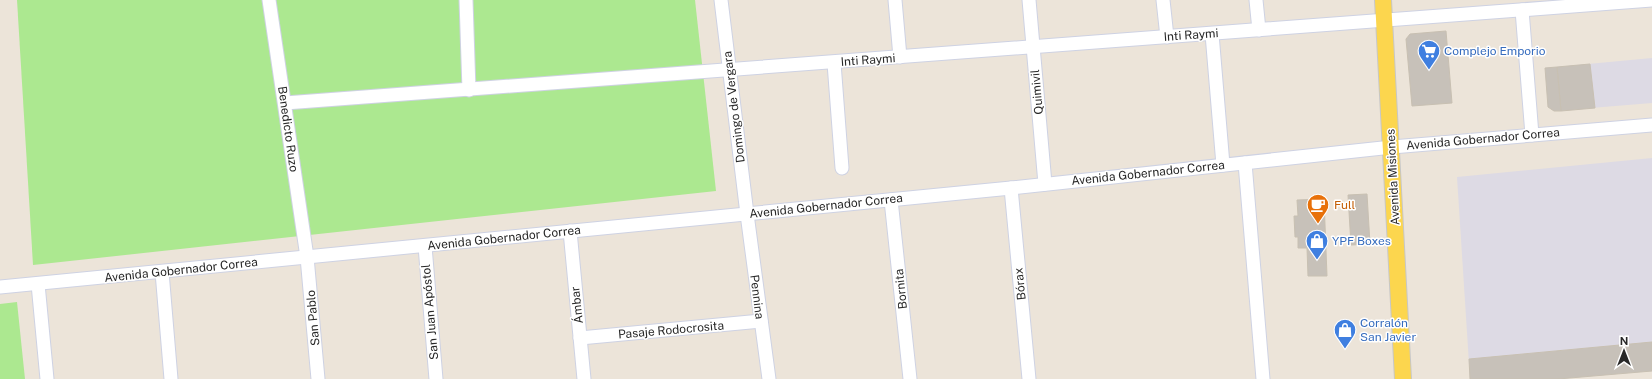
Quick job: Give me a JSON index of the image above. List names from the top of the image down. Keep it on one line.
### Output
{"streets":{"main road":["Avenida Misiones"],"street":["Inti Raymi","Quimivil","Domingo de Vergara","Benedicto Ruzo","Avenida Gobernador Correa","Bórax","Bornita","Pennina","Ámbar","San Juan Apóstol","San Pablo","Pasaje Rodocrosita"]},"crossings":[["Inti Raymi","Quimivil"],["Inti Raymi","Domingo de Vergara"],["Inti Raymi","Benedicto Ruzo"],["Inti Raymi","Avenida Misiones"],["Quimivil","Avenida Gobernador Correa"],["Domingo de Vergara","Avenida Gobernador Correa"],["Domingo de Vergara","Pennina"],["Benedicto Ruzo","Avenida Gobernador Correa"],["Benedicto Ruzo","San Pablo"],["Avenida Gobernador Correa","Avenida Misiones"],["Avenida Gobernador Correa","Bórax"],["Avenida Gobernador Correa","Bornita"],["Avenida Gobernador Correa","Pennina"],["Avenida Gobernador Correa","Ámbar"],["Avenida Gobernador Correa","San Juan Apóstol"],["Avenida Gobernador Correa","San Pablo"],["Pennina","Pasaje Rodocrosita"],["Ámbar","Pasaje Rodocrosita"]],"places":{"supermarket":["Complejo Emporio"],"cafe":["Full"],"shop":["YPF Boxes","Corralón San Javier"]},"north":"top"}
